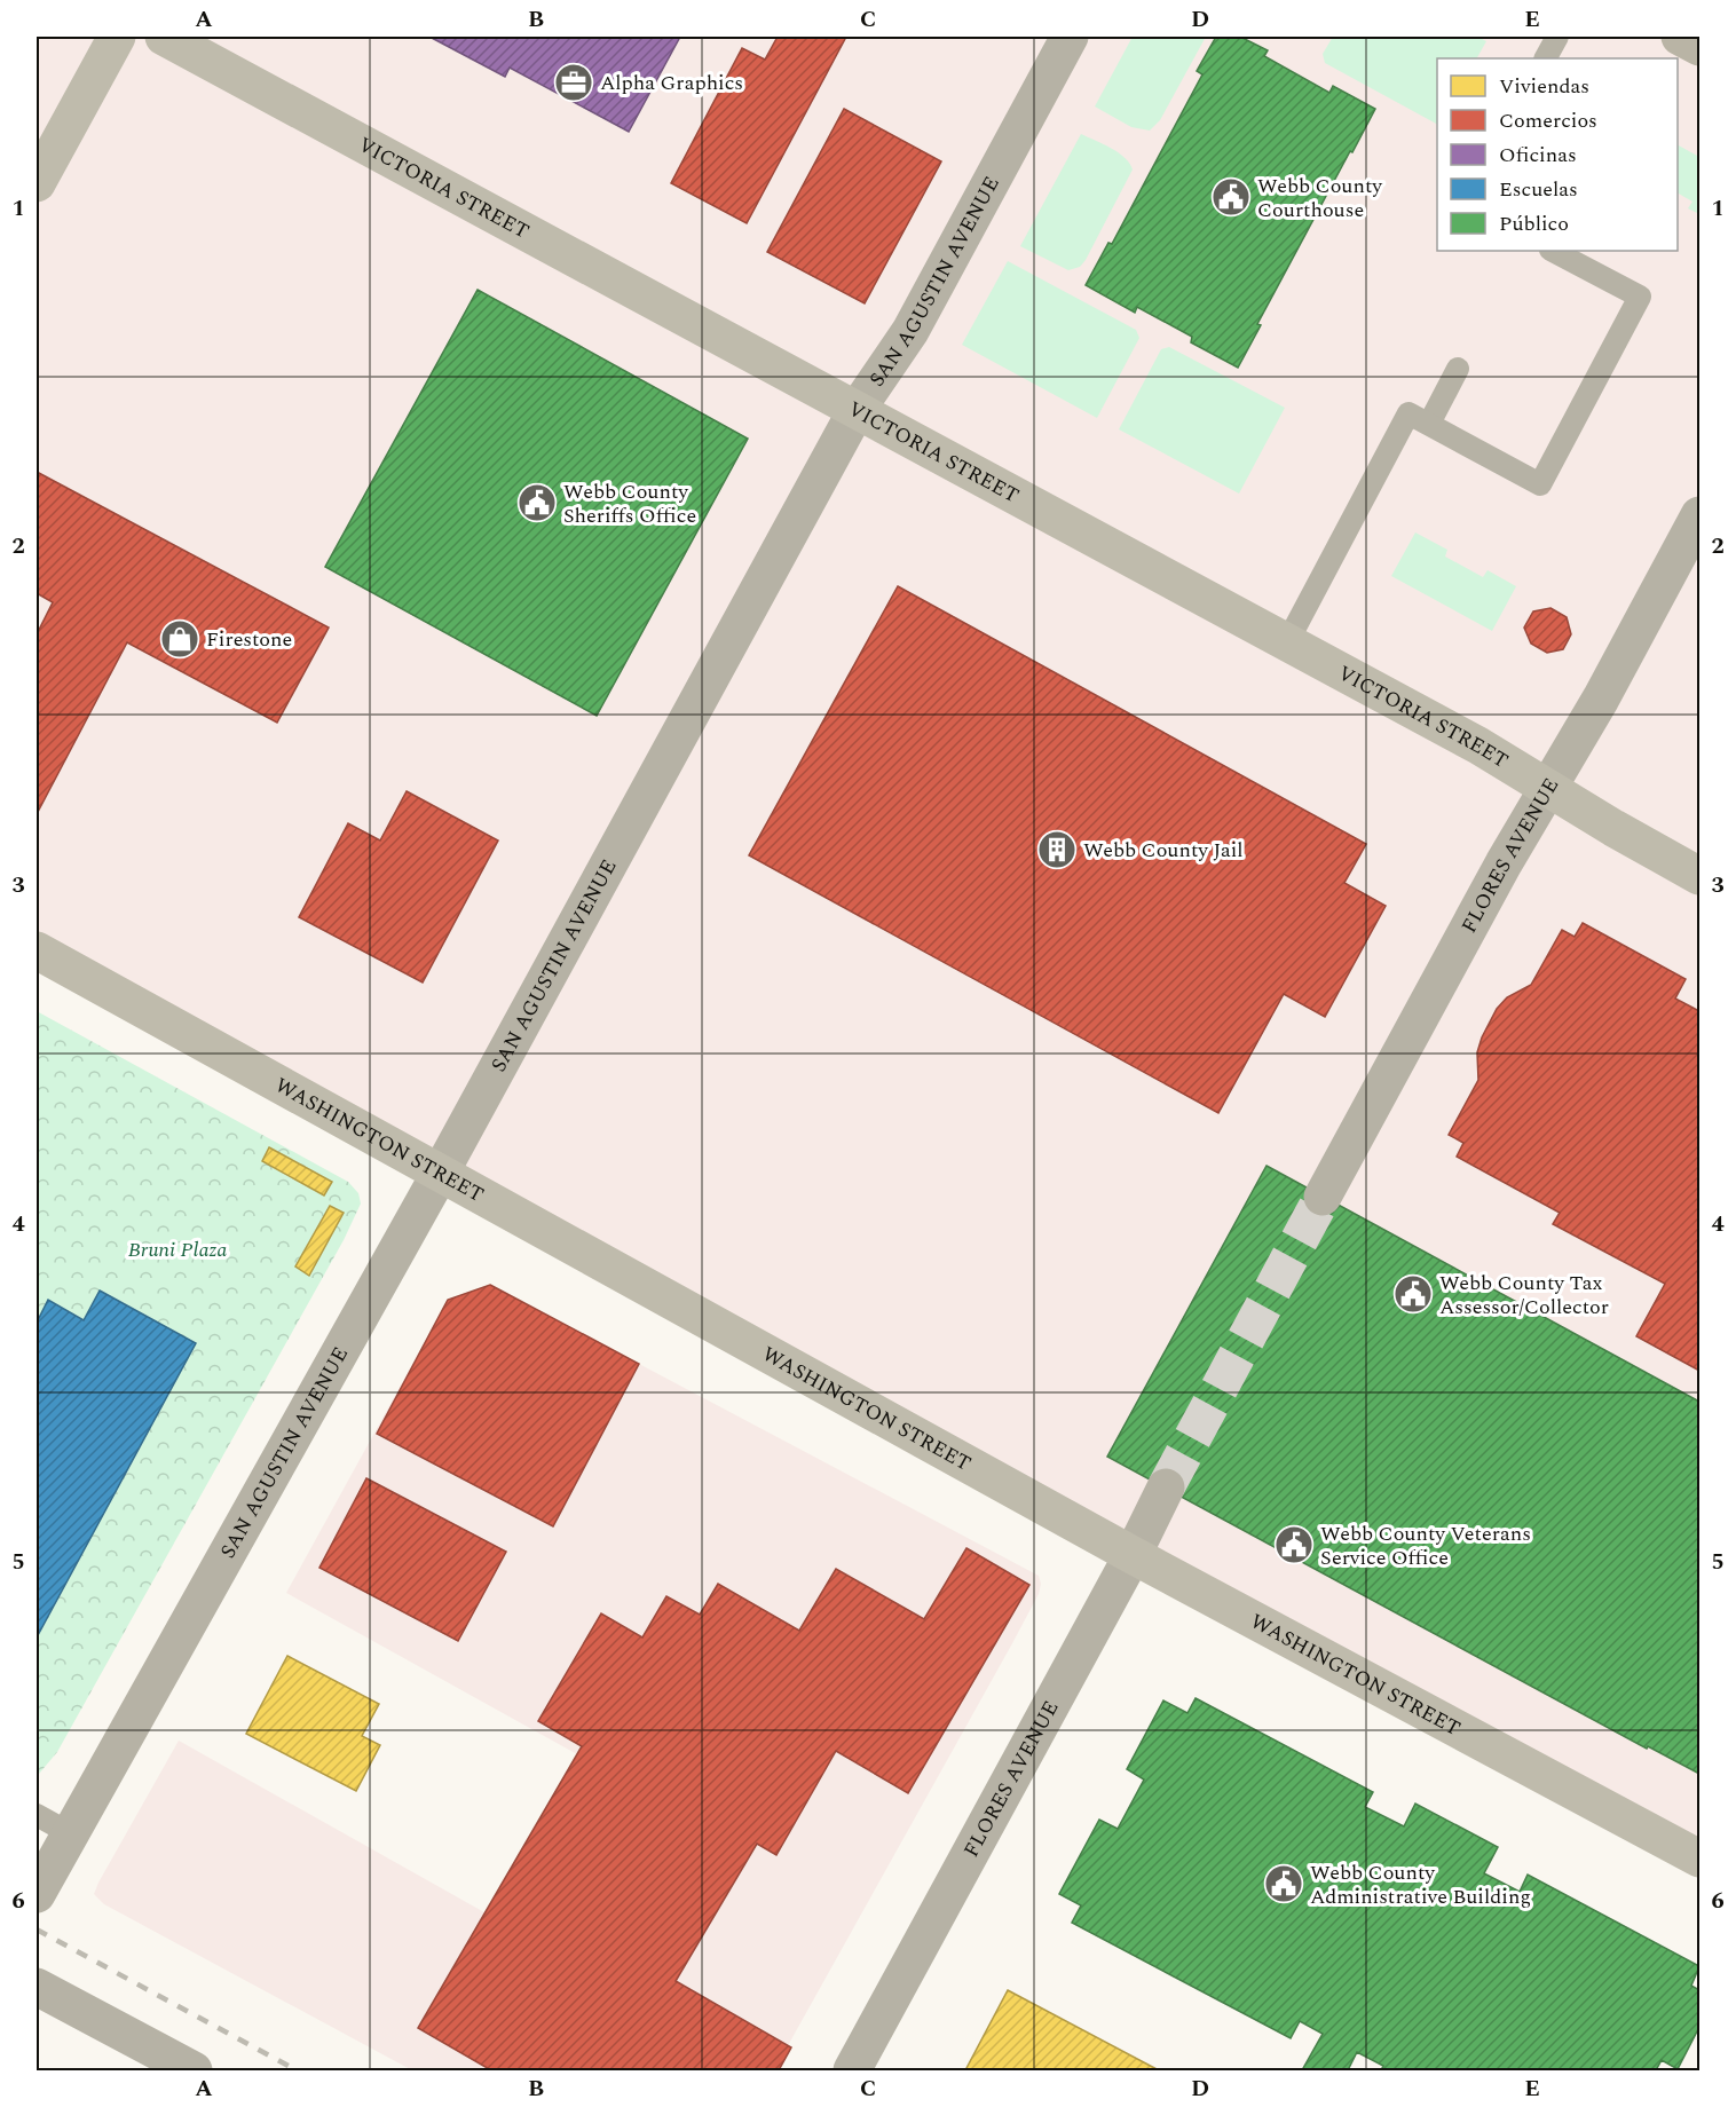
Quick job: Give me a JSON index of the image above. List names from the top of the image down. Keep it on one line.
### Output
{"streets":{"main road":["VICTORIA STREET","WASHINGTON STREET"],"street":["SAN AGUSTIN AVENUE","FLORES AVENUE"]},"crossings":[["VICTORIA STREET","SAN AGUSTIN AVENUE"],["VICTORIA STREET","FLORES AVENUE"],["SAN AGUSTIN AVENUE","WASHINGTON STREET"],["FLORES AVENUE","WASHINGTON STREET"]],"parks":["Bruni Plaza"],"places":{"office":["Alpha Graphics"],"public building":["Webb County Courthouse","Webb County Sheriffs Office","Webb County Tax Assessor/Collector","Webb County Veterans Service Office","Webb County Administrative Building"],"shop":["Firestone"],"building":["Webb County Jail"]},"legend":["Viviendas","Comercios","Oficinas","Escuelas","Público"],"grid":{"columns":["A","B","C","D","E"],"rows":["1","2","3","4","5","6"]}}
